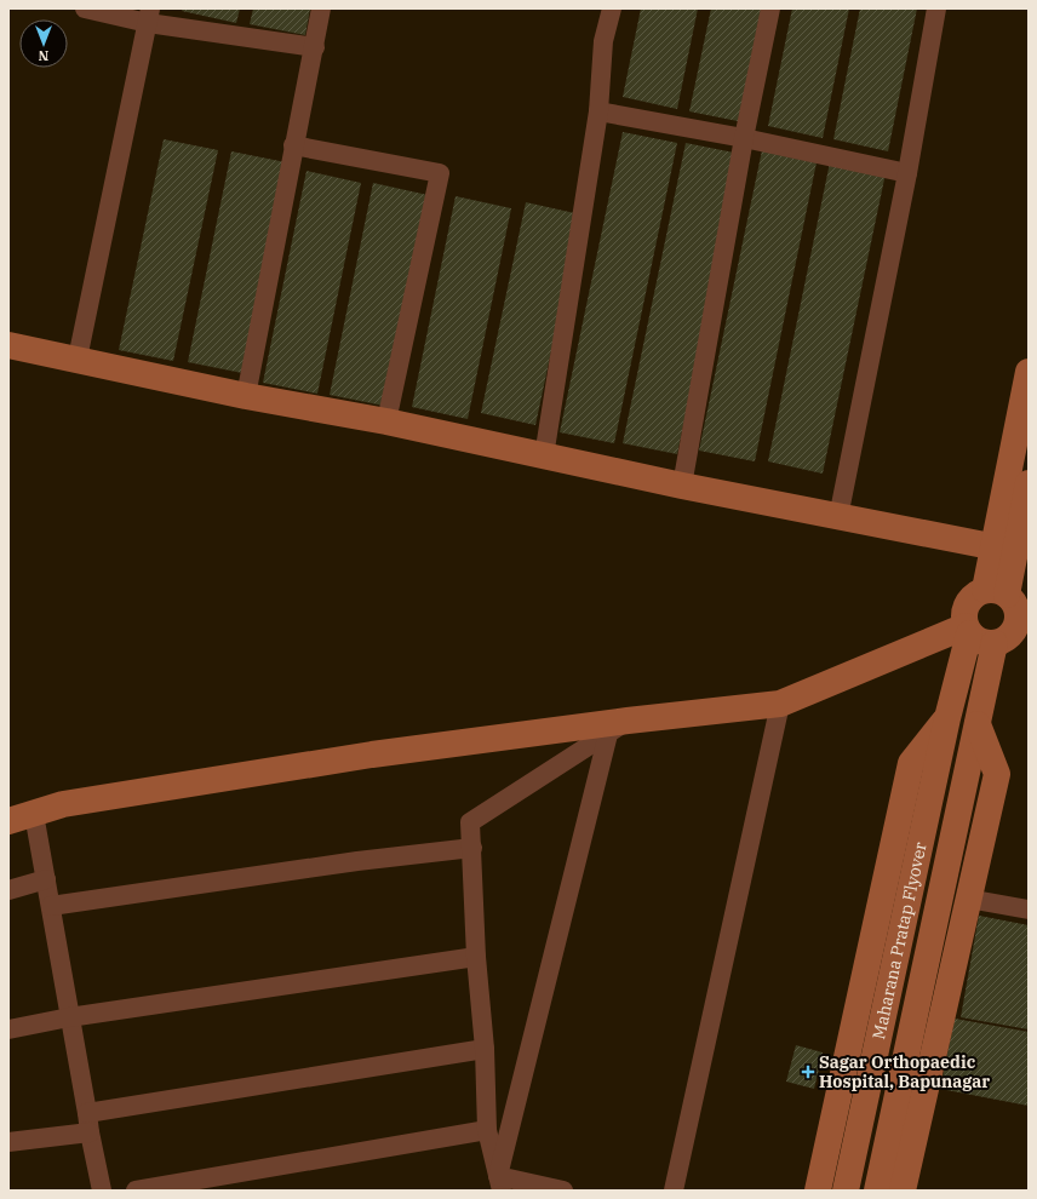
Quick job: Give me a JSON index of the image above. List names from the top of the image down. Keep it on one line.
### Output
{"streets":{"street":["Maharana Pratap Flyover"]},"places":{"health":["Sagar Orthopaedic Hospital, Bapunagar"]},"north":"bottom"}
